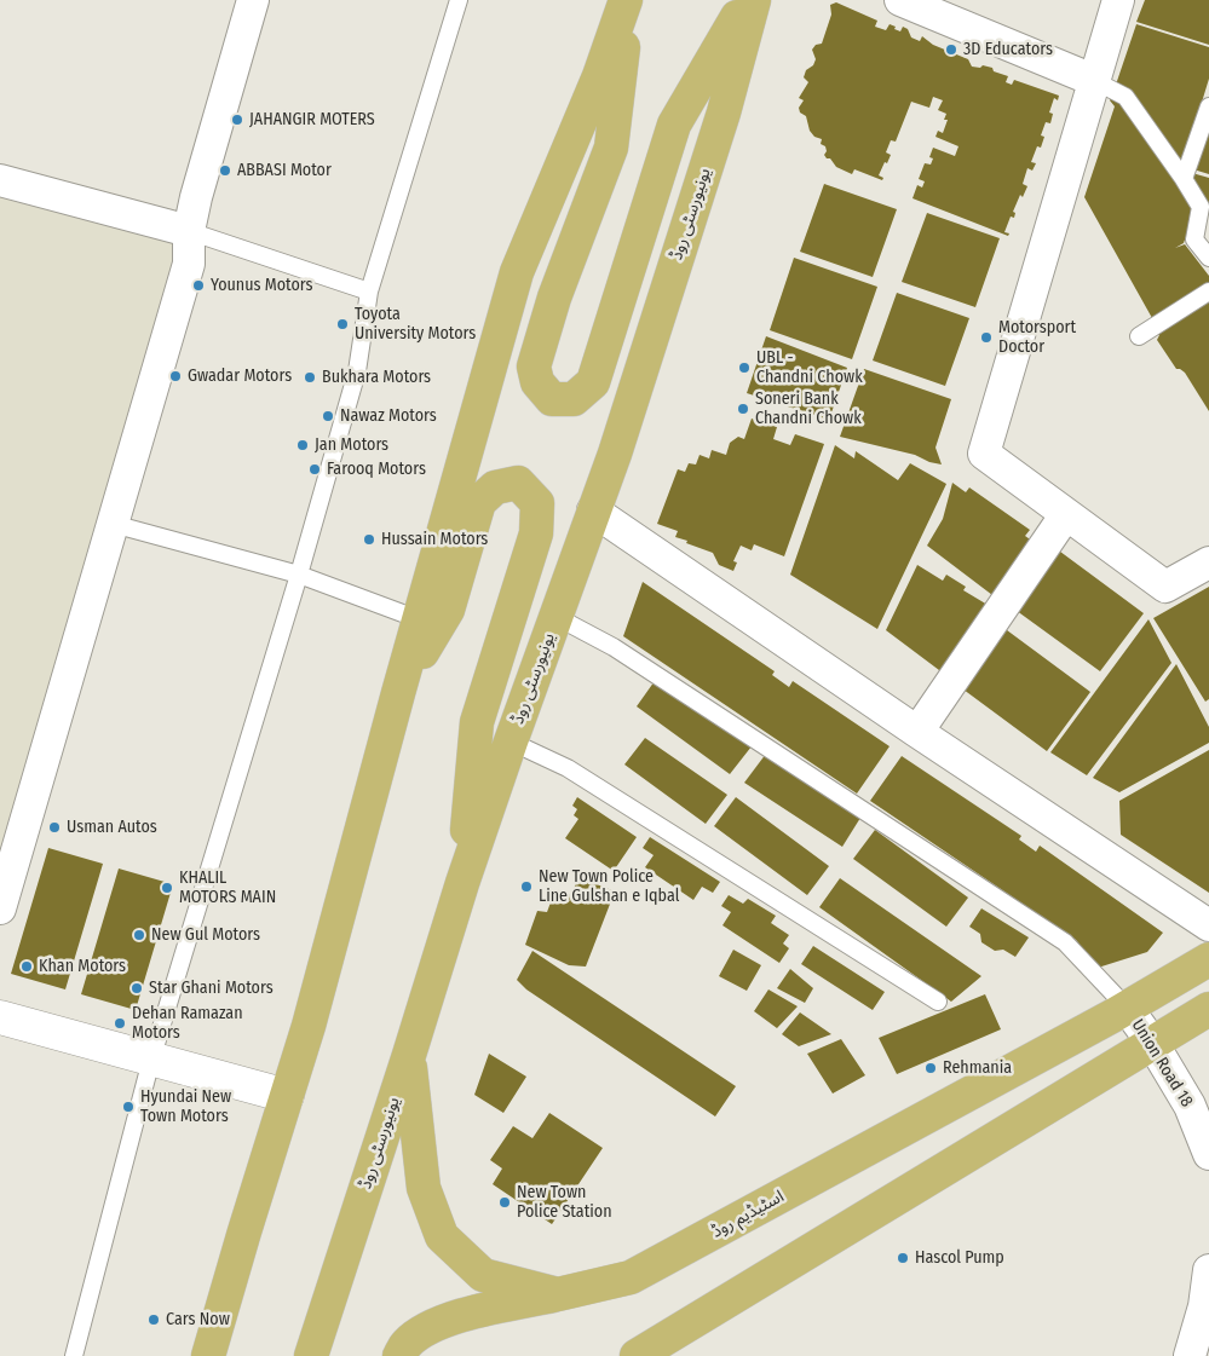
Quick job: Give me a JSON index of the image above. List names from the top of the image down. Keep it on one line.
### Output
{"streets":{"main road":["یونیورسٹی روڈ","اسٹیڈیم روڈ"],"street":["Union Road 18"]},"crossings":[["یونیورسٹی روڈ","اسٹیڈیم روڈ"],["Union Road 18","اسٹیڈیم روڈ"]],"places":["3D Educators","JAHANGIR MOTERS","ABBASI Motor","Younus Motors","Toyota University Motors","Motorsport Doctor","UBL - Chandni Chowk","Gwadar Motors","Bukhara Motors","Soneri Bank Chandni Chowk","Nawaz Motors","Jan Motors","Farooq Motors","Hussain Motors","Usman Autos","New Town Police Line Gulshan e Iqbal","KHALIL MOTORS MAIN","New Gul Motors","Khan Motors","Star Ghani Motors","Dehan Ramazan Motors","Rehmania","Hyundai New Town Motors","New Town Police Station","Hascol Pump","Cars Now"]}
